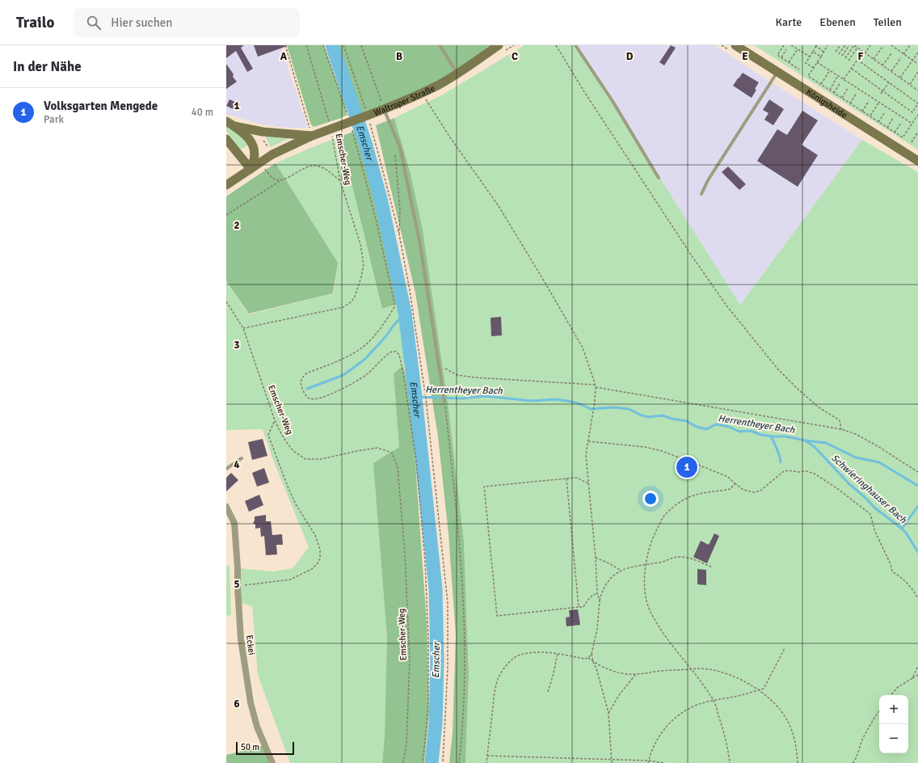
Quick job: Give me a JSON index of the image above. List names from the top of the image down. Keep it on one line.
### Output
{"streets":{"main road":["Waltroper Straße","Königsheide"],"street":["Eckei"],"path":["Emscher-Weg"]},"crossings":[["Waltroper Straße","Emscher-Weg"]],"water":["Emscher","Herrentheyer Bach","Schwieringhauser Bach"],"scale_bar":"50 m","page":{"header":"Trailo","search":"Hier suchen","nav":["Karte","Ebenen","Teilen"],"heading":"In der Nähe","list":[{"mark":"1","name":"Volksgarten Mengede","note":"Park","value":"40 m"}],"pins":"1","map_buttons":["+","−"],"scale":"50 m"},"grid":{"columns":["A","B","C","D","E","F"],"rows":["1","2","3","4","5","6"]}}
